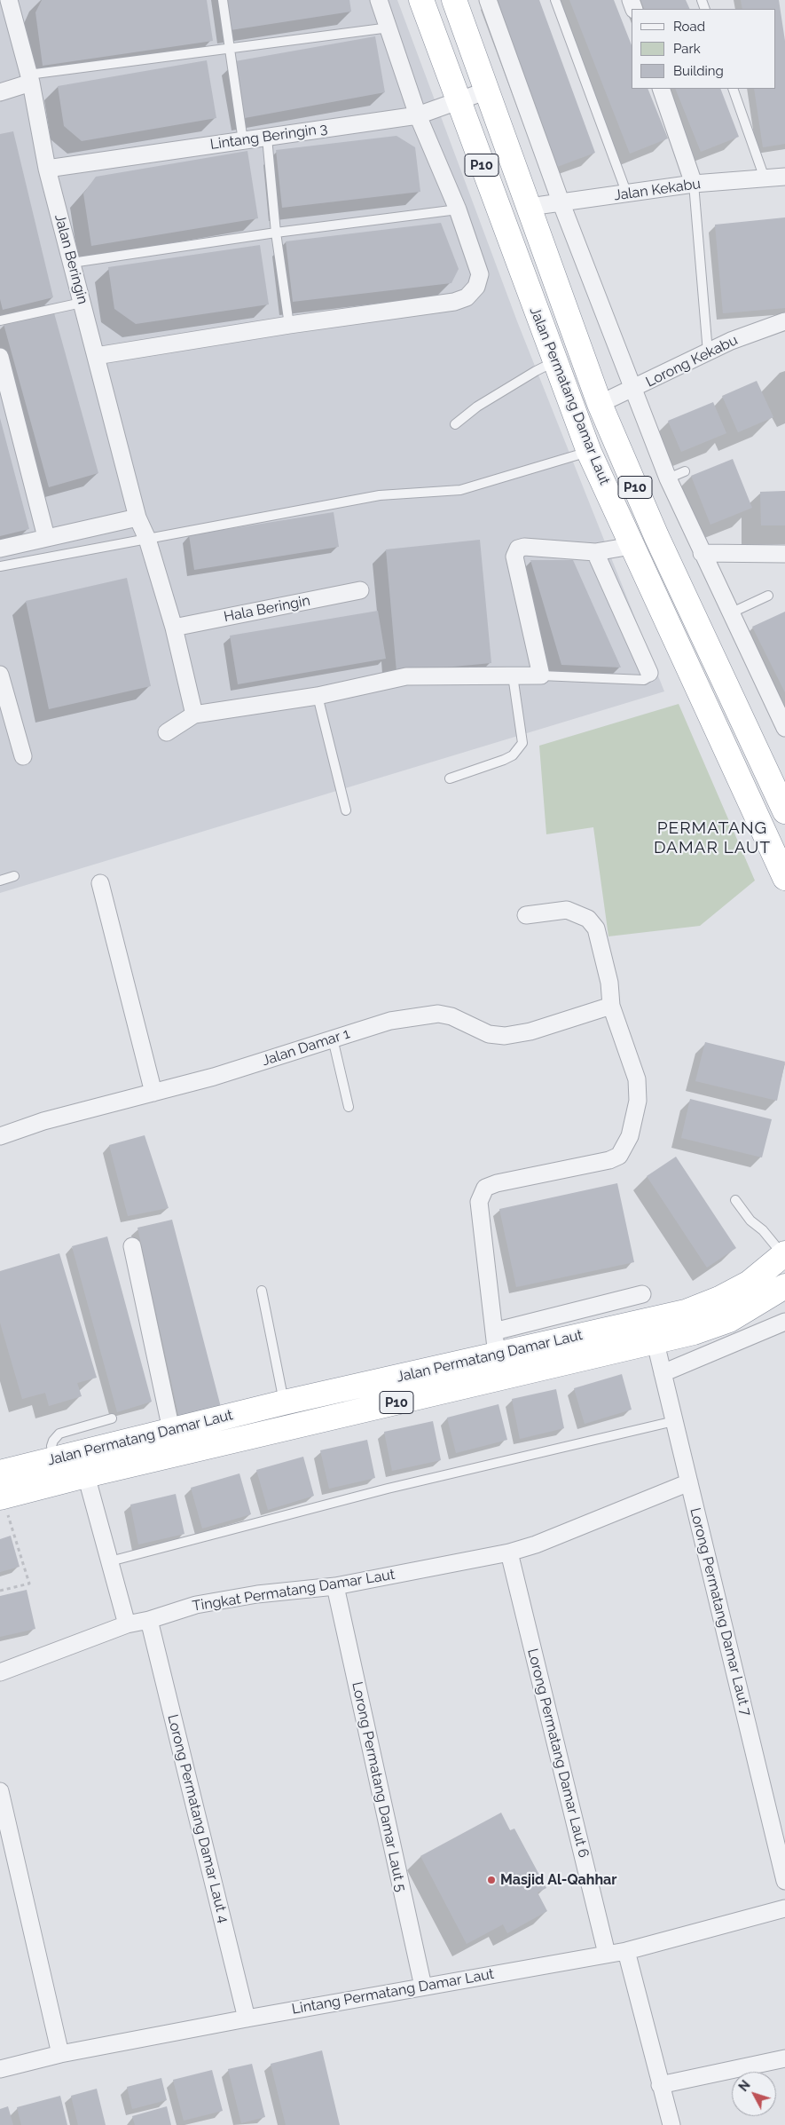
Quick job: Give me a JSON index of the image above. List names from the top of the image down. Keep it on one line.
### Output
{"streets":{"highway":["P10","Jalan Permatang Damar Laut"],"street":["Lintang Beringin 3","Jalan Kekabu","Jalan Beringin","Lorong Kekabu","Hala Beringin","Jalan Damar 1","Tingkat Permatang Damar Laut","Lorong Permatang Damar Laut 7","Lorong Permatang Damar Laut 6","Lorong Permatang Damar Laut 5","Lorong Permatang Damar Laut 4","Lintang Permatang Damar Laut"]},"crossings":[["Lintang Beringin 3","Jalan Beringin"],["Lintang Beringin 3","Jalan Permatang Damar Laut"],["Jalan Kekabu","Jalan Permatang Damar Laut"],["Jalan Beringin","Hala Beringin"],["Lorong Kekabu","Jalan Permatang Damar Laut"],["Jalan Permatang Damar Laut","Lorong Permatang Damar Laut 7"],["Tingkat Permatang Damar Laut","Lorong Permatang Damar Laut 7"],["Tingkat Permatang Damar Laut","Lorong Permatang Damar Laut 6"],["Tingkat Permatang Damar Laut","Lorong Permatang Damar Laut 5"],["Tingkat Permatang Damar Laut","Lorong Permatang Damar Laut 4"],["Lorong Permatang Damar Laut 6","Lintang Permatang Damar Laut"],["Lorong Permatang Damar Laut 5","Lintang Permatang Damar Laut"],["Lorong Permatang Damar Laut 4","Lintang Permatang Damar Laut"]],"districts":["PERMATANG DAMAR LAUT"],"places":["Masjid Al-Qahhar"],"legend":["Road","Park","Building"],"north":"top left"}
